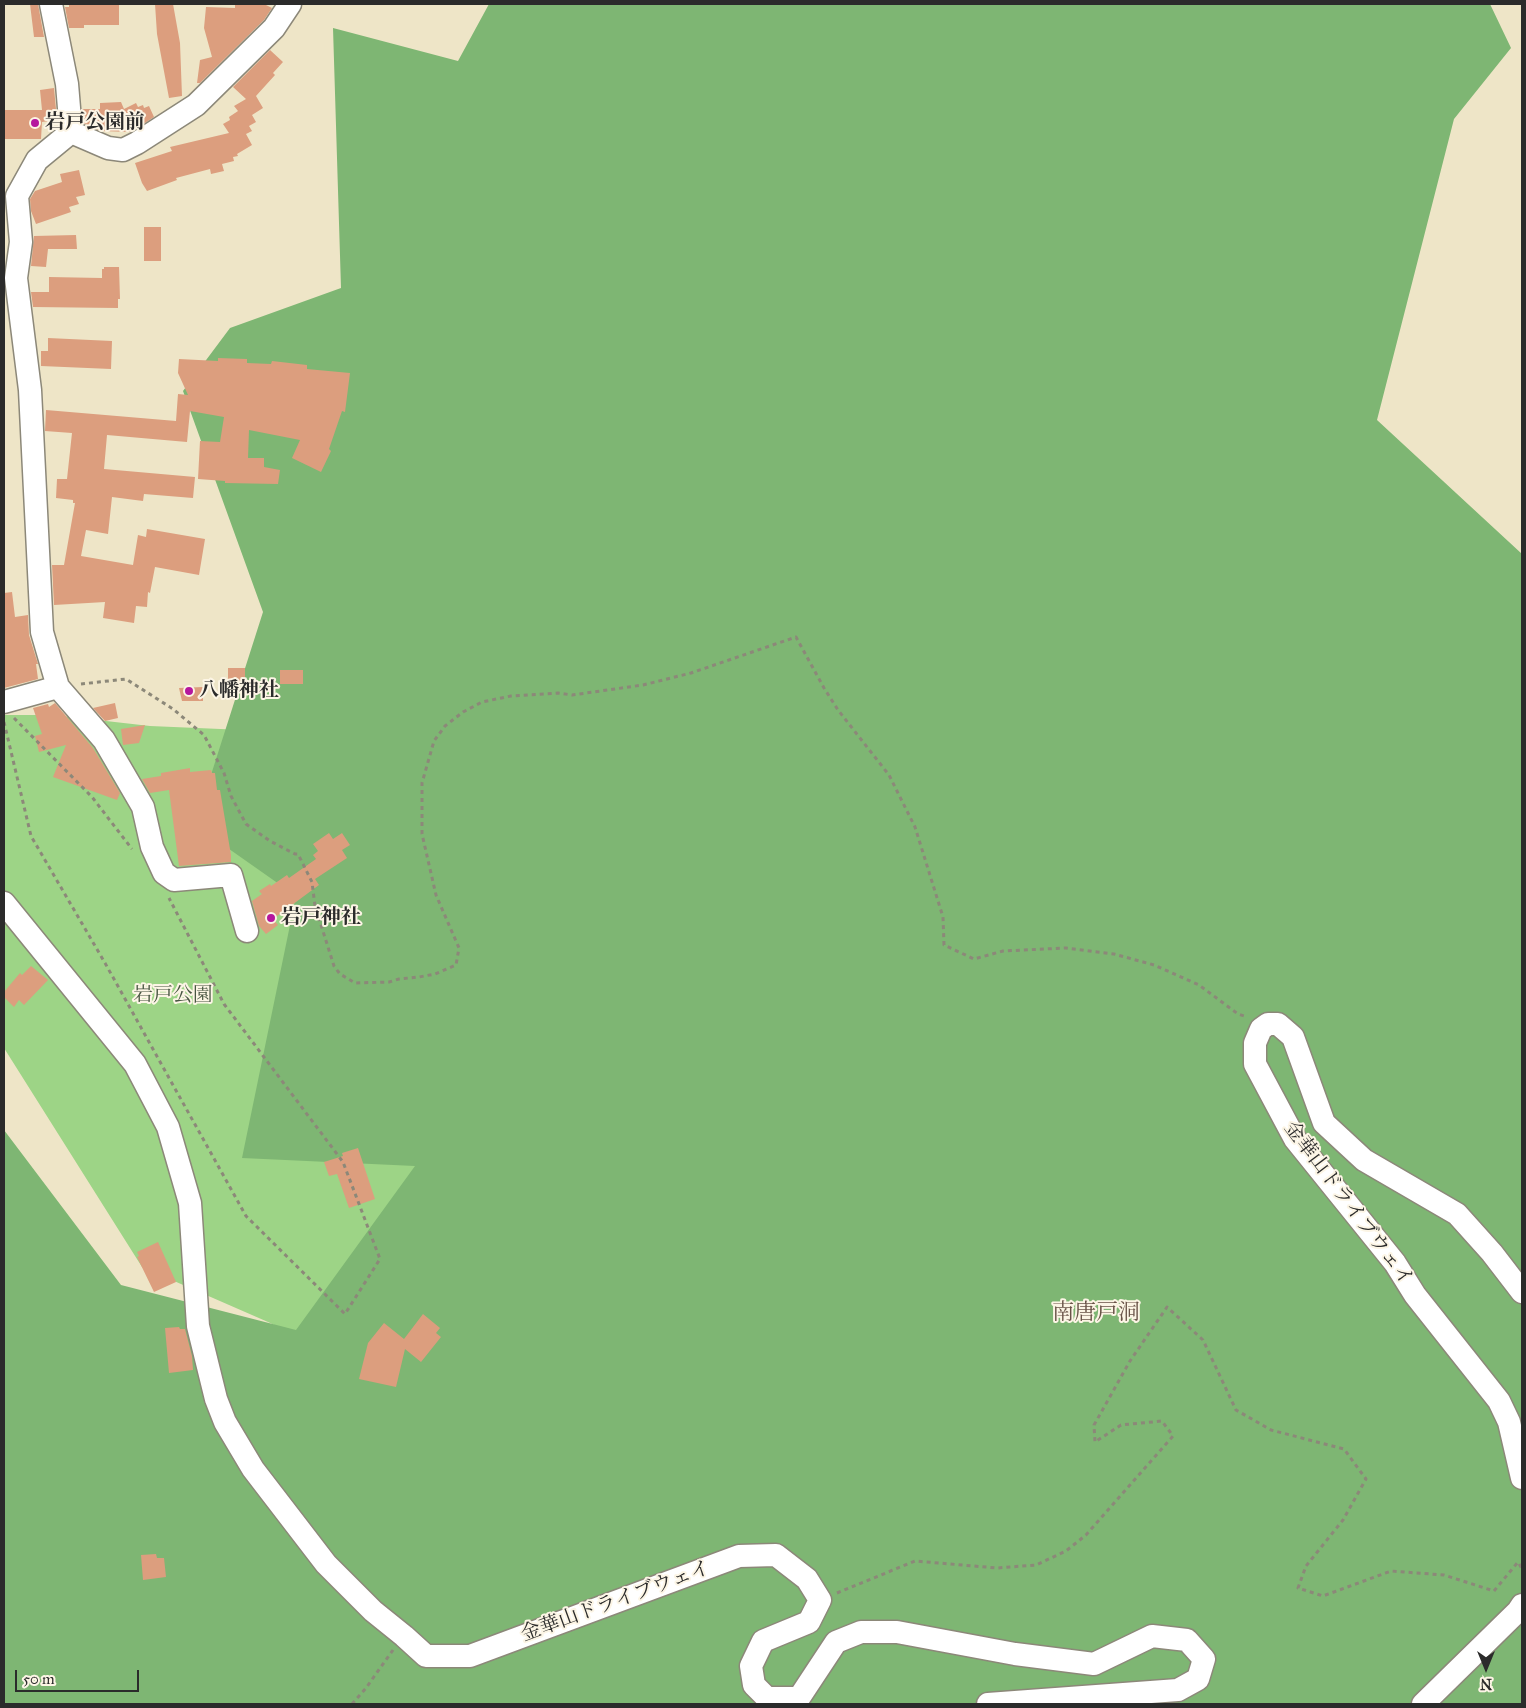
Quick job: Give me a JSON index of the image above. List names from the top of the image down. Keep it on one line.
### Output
{"streets":{"street":["金華山ドライブウェイ"]},"districts":["南唐戸洞"],"parks":["岩戸公園"],"places":["岩戸公園前","八幡神社","岩戸神社"],"scale_bar":"50 m","north":"bottom"}
